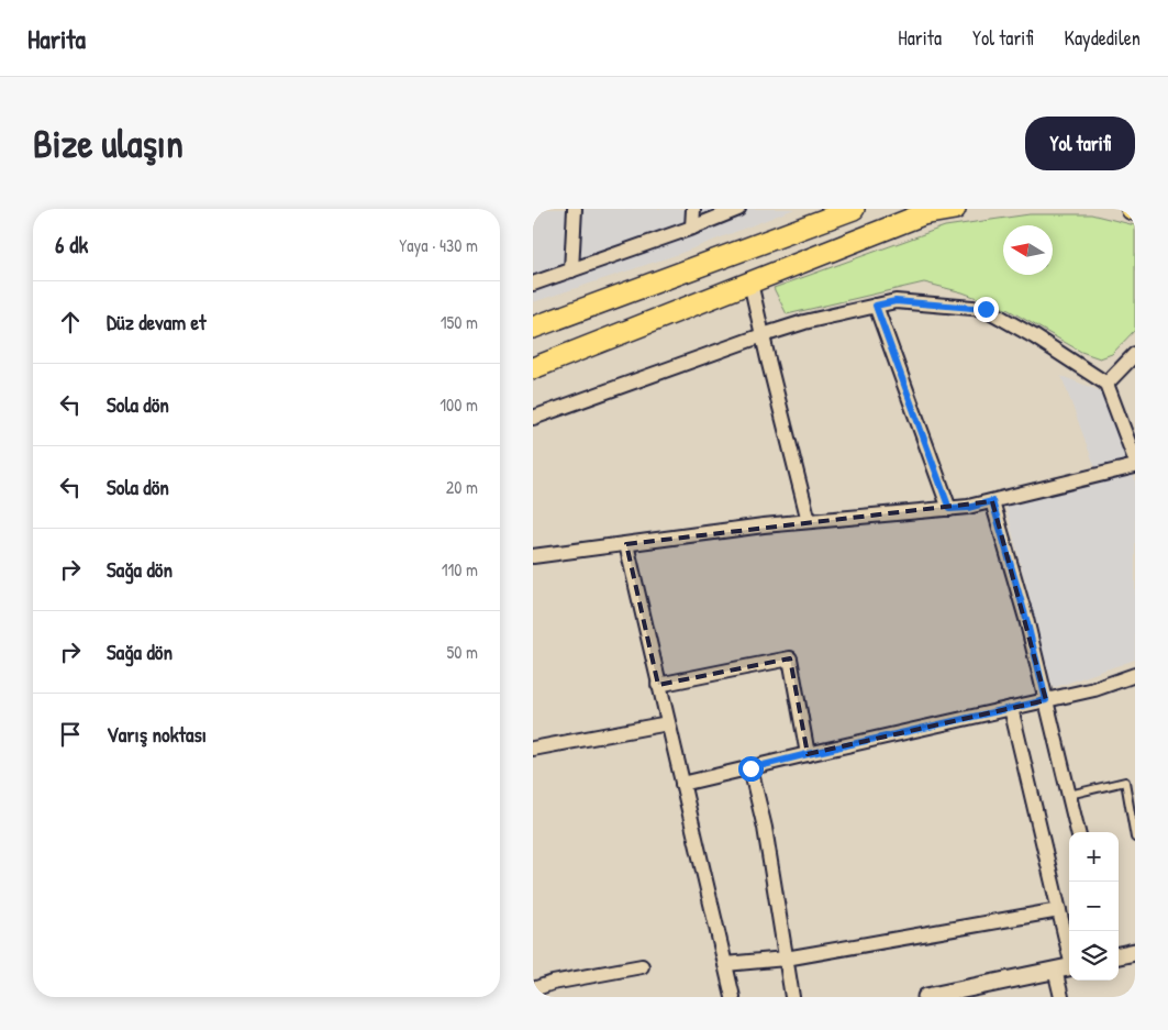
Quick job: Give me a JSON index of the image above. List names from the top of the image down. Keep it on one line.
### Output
{"north":"left","page":{"header":"Harita","nav":["Harita","Yol tarifi","Kaydedilen"],"buttons":"Yol tarifi","title":"Bize ulaşın","heading":["6 dk","Yaya · 430 m"],"list":[["Düz devam et","150 m"],["Sola dön","100 m"],["Sola dön","20 m"],["Sağa dön","110 m"],["Sağa dön","50 m"],"Varış noktası"],"map_buttons":["+","−"]}}
